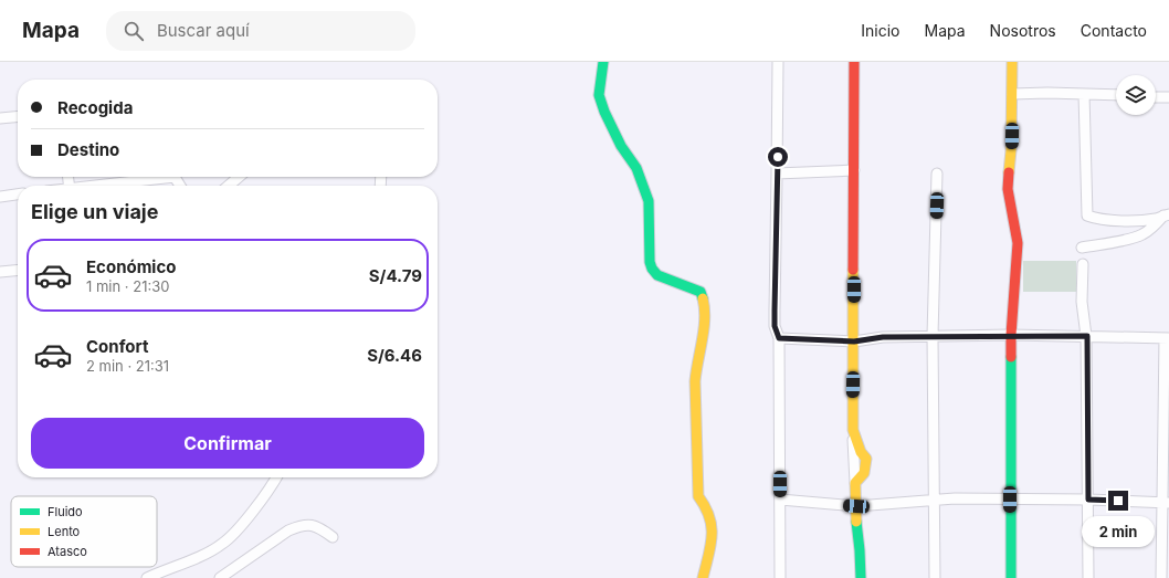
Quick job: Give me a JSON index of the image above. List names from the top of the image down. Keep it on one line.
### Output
{"legend":["Fluido","Lento","Atasco"],"page":{"header":"Mapa","search":"Buscar aquí","nav":["Inicio","Mapa","Nosotros","Contacto"],"banner":["Recogida","Destino"],"heading":"Elige un viaje","list":[{"name":"Económico","note":"1 min · 21:30","value":"S/4.79"},{"name":"Confort","note":"2 min · 21:31","value":"S/6.46"}],"buttons":"Confirmar","bubble":"2 min"}}
